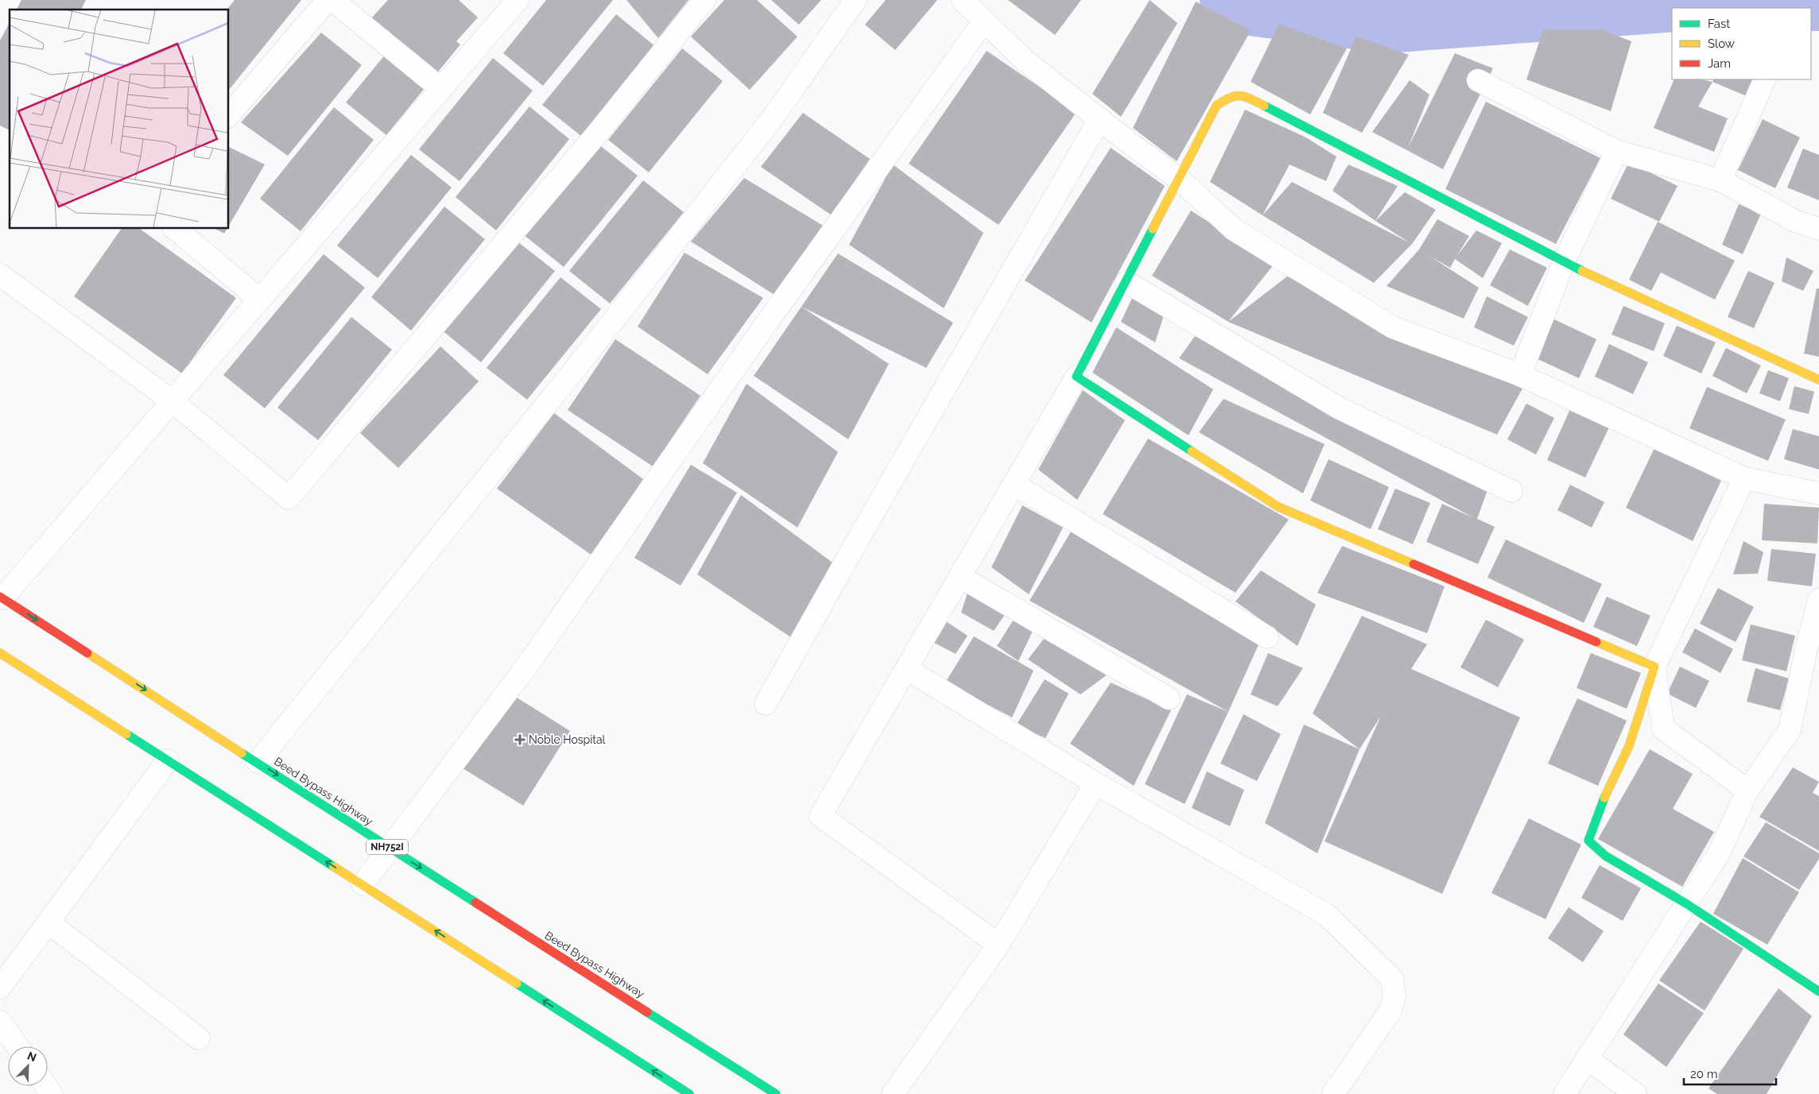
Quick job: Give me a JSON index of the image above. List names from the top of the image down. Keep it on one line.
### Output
{"streets":{"main road":["Beed Bypass Highway","NH752I"]},"places":{"health":["Noble Hospital"]},"legend":["Fast","Slow","Jam"],"scale_bar":"20 m","north":"top right"}
